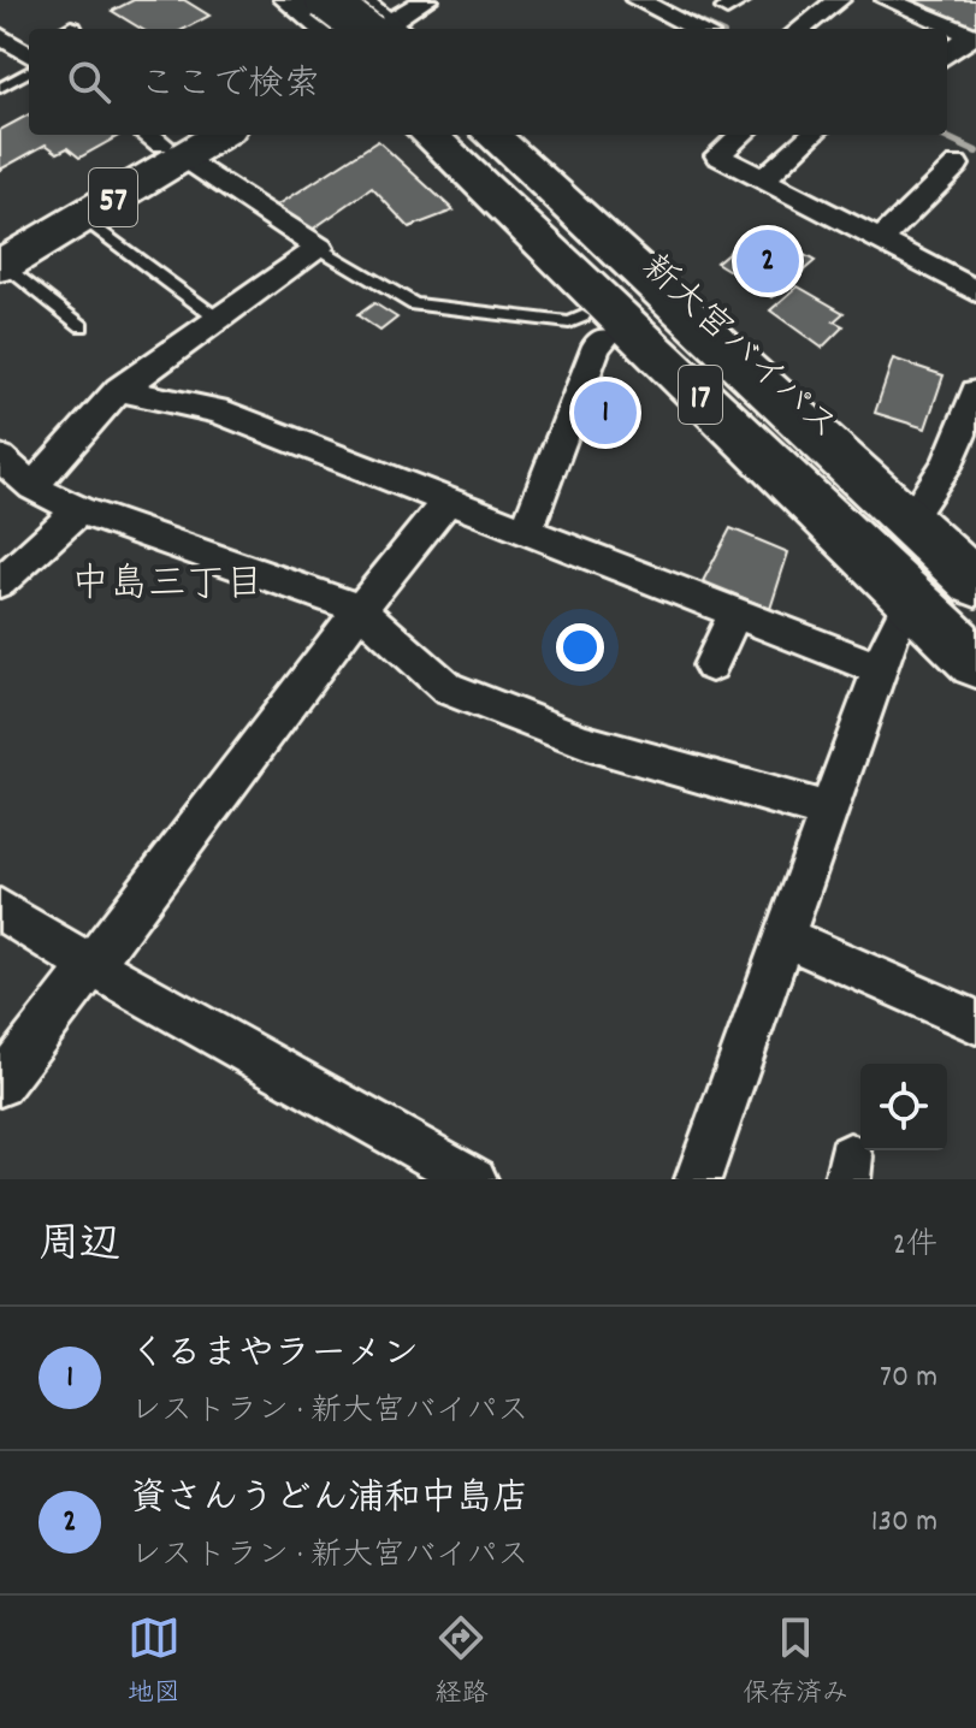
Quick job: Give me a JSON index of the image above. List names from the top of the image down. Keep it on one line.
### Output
{"streets":{"main road":["57","新大宮バイパス","17"]},"districts":["中島三丁目"],"page":{"search":"ここで検索","pins":["2","1"],"heading":["周辺","2件"],"list":[{"mark":"1","name":"くるまやラーメン","note":"レストラン · 新大宮バイパス","value":"70 m"},{"mark":"2","name":"資さんうどん浦和中島店","note":"レストラン · 新大宮バイパス","value":"130 m"}],"nav":["地図","経路","保存済み"]}}
